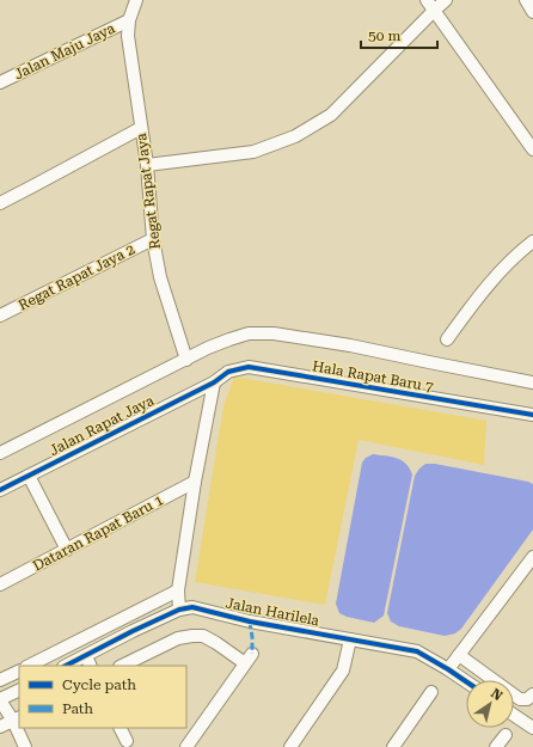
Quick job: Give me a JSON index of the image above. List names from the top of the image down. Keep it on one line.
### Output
{"streets":{"street":["Jalan Maju Jaya","Regat Rapat Jaya","Regat Rapat Jaya 2","Hala Rapat Baru 7","Jalan Rapat Jaya","Dataran Rapat Baru 1","Jalan Harilela"]},"crossings":[["Jalan Maju Jaya","Regat Rapat Jaya"],["Regat Rapat Jaya","Regat Rapat Jaya 2"],["Regat Rapat Jaya","Jalan Rapat Jaya"],["Hala Rapat Baru 7","Jalan Rapat Jaya"]],"legend":["Cycle path","Path"],"scale_bar":"50 m","north":"top right"}
